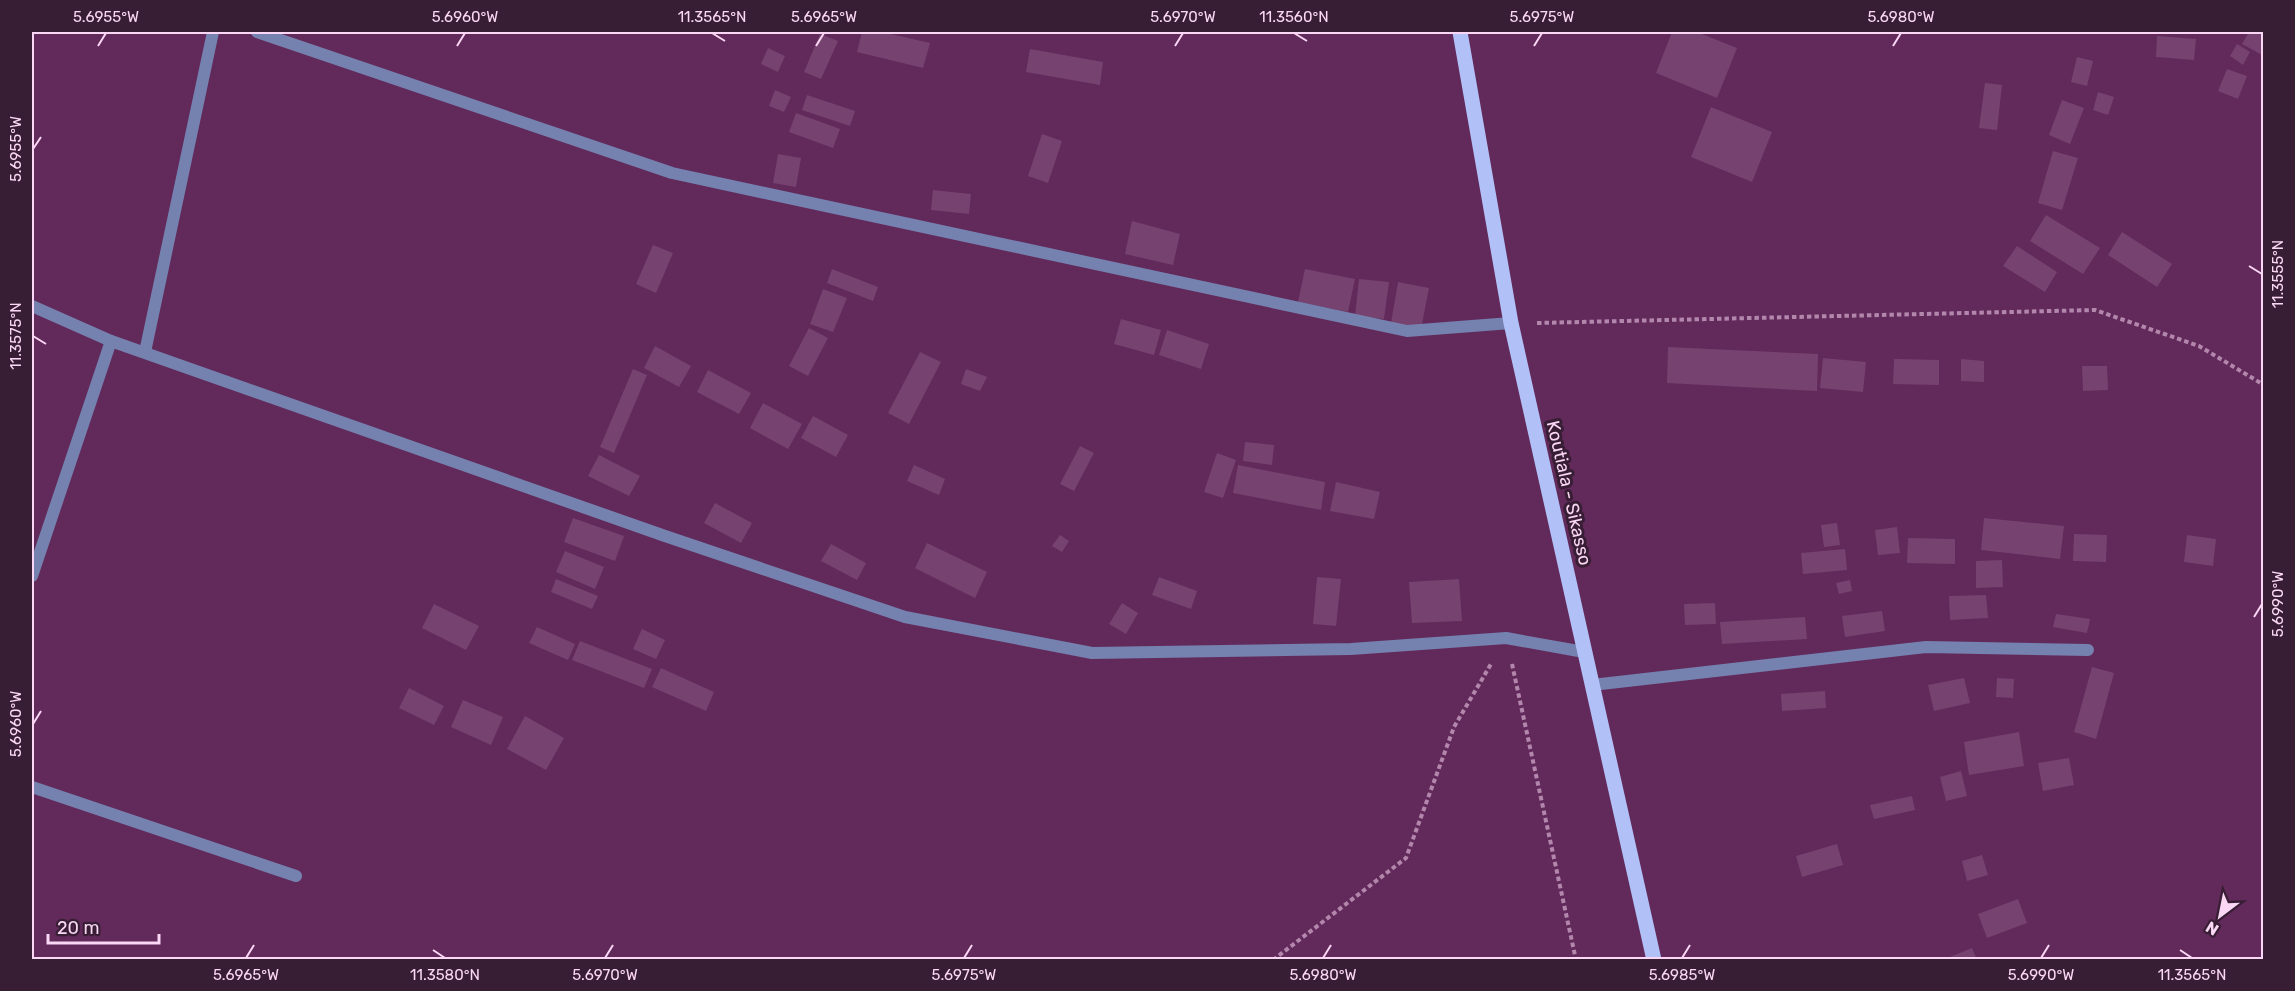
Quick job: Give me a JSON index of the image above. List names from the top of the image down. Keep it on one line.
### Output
{"streets":{"main road":["Koutiala - Sikasso"]},"scale_bar":"20 m","north":"bottom left","coordinates":["5.6955°W","5.6960°W","11.3565°N","5.6965°W","5.6970°W","11.3560°N","5.6975°W","5.6980°W","11.3555°N","11.3575°N","5.6990°W","11.3580°N","5.6985°W"]}
